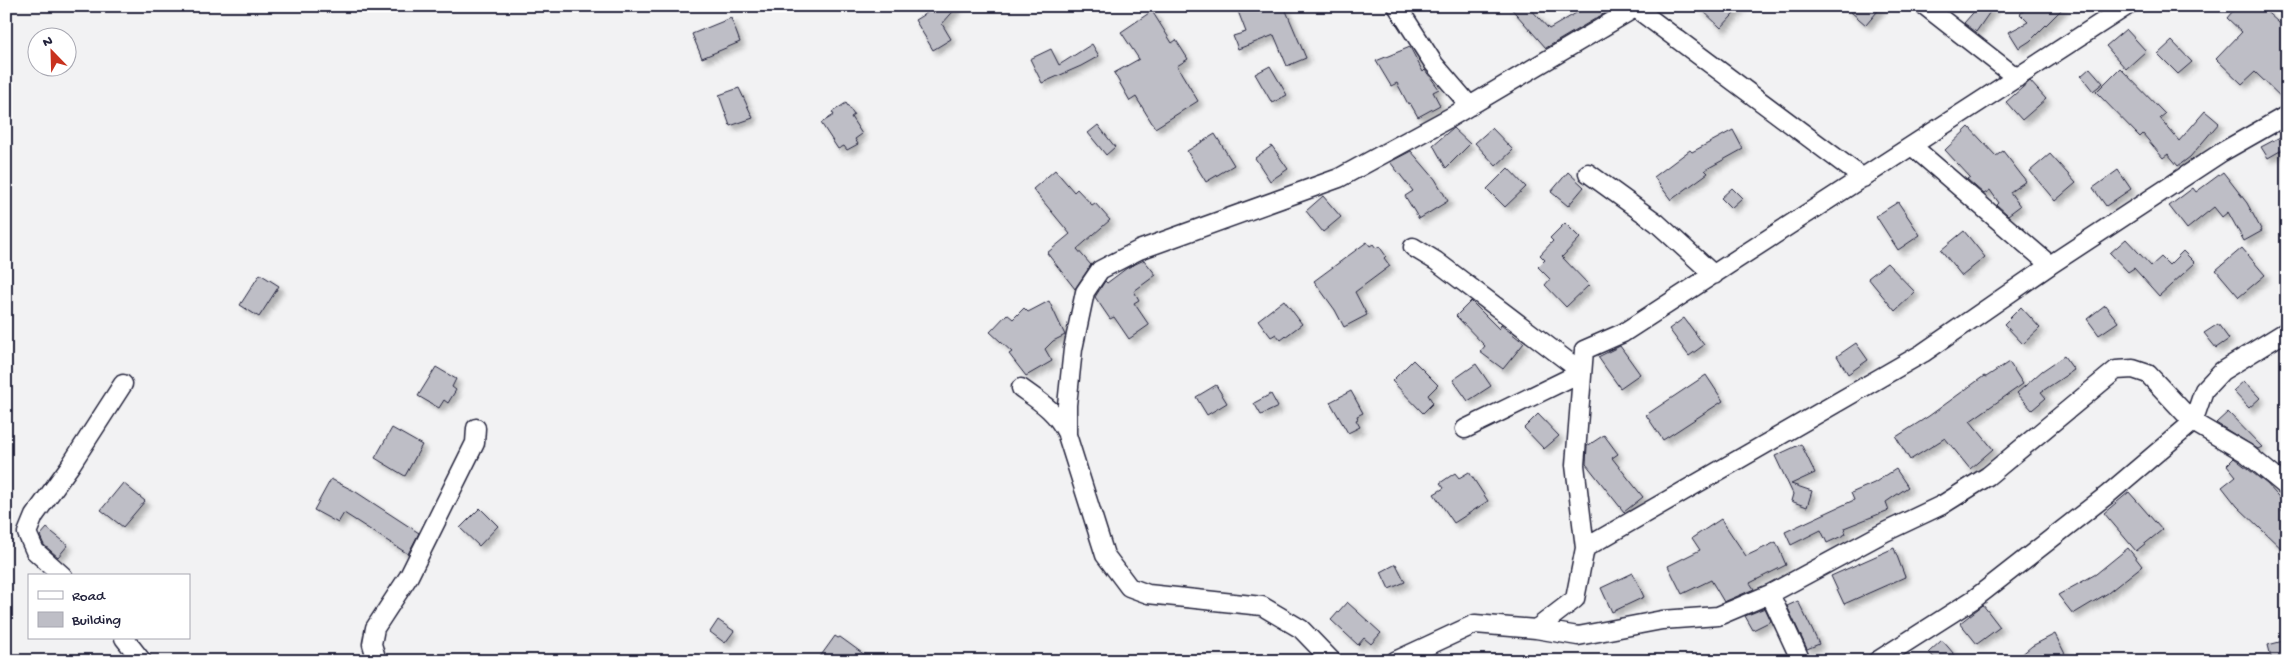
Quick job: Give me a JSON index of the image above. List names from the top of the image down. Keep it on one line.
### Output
{"legend":["Road","Building"],"north":"top left"}
